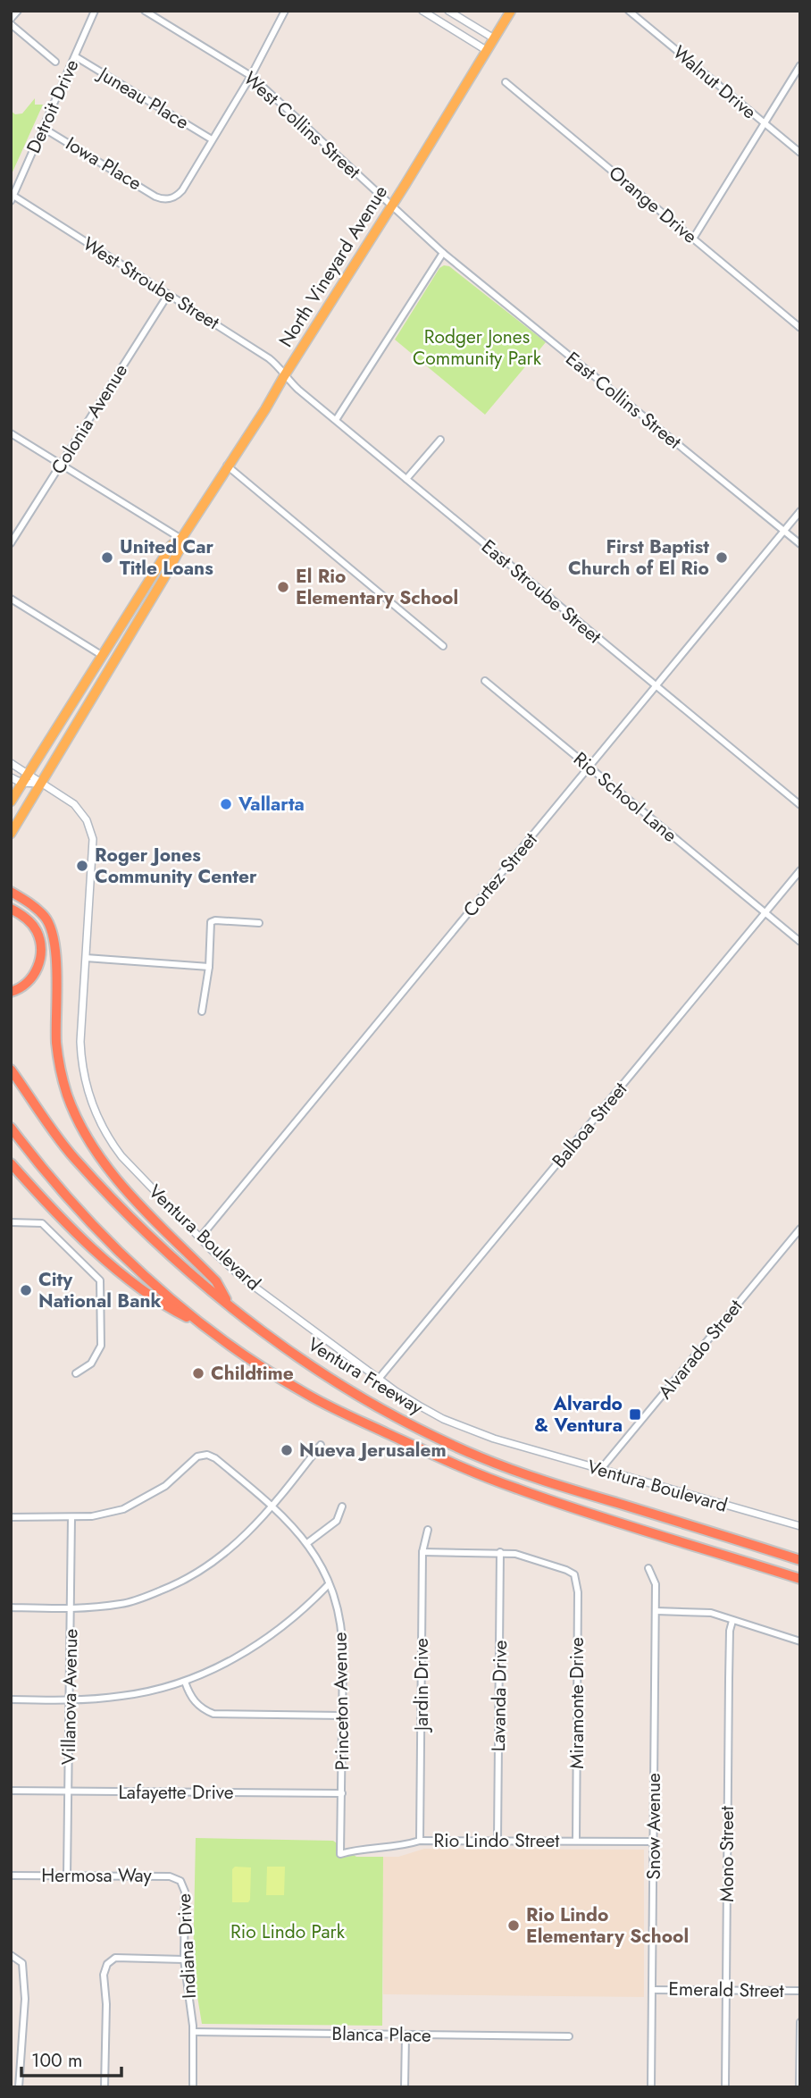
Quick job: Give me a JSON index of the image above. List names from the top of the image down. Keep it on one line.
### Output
{"streets":{"highway":["Ventura Freeway"],"main road":["North Vineyard Avenue"],"street":["Walnut Drive","Juneau Place","Detroit Drive","West Collins Street","Iowa Place","Orange Drive","West Stroube Street","East Collins Street","Colonia Avenue","East Stroube Street","Rio School Lane","Cortez Street","Balboa Street","Ventura Boulevard","Alvarado Street","Jardin Drive","Lavanda Drive","Villanova Avenue","Princeton Avenue","Miramonte Drive","Lafayette Drive","Snow Avenue","Rio Lindo Street","Mono Street","Hermosa Way","Indiana Drive","Emerald Street","Blanca Place"]},"crossings":[["Juneau Place","Detroit Drive"],["Juneau Place","Iowa Place"],["Detroit Drive","Iowa Place"],["Detroit Drive","West Stroube Street"],["West Collins Street","North Vineyard Avenue"],["West Collins Street","East Collins Street"],["North Vineyard Avenue","West Stroube Street"],["North Vineyard Avenue","East Collins Street"],["North Vineyard Avenue","East Stroube Street"],["North Vineyard Avenue","Ventura Boulevard"],["West Stroube Street","Colonia Avenue"],["West Stroube Street","East Stroube Street"],["East Collins Street","Cortez Street"],["East Stroube Street","Cortez Street"],["Rio School Lane","Cortez Street"],["Rio School Lane","Balboa Street"],["Cortez Street","Ventura Boulevard"],["Balboa Street","Ventura Boulevard"],["Ventura Boulevard","Alvarado Street"],["Jardin Drive","Rio Lindo Street"],["Lavanda Drive","Miramonte Drive"],["Lavanda Drive","Rio Lindo Street"],["Villanova Avenue","Princeton Avenue"],["Villanova Avenue","Lafayette Drive"],["Villanova Avenue","Hermosa Way"],["Princeton Avenue","Lafayette Drive"],["Princeton Avenue","Rio Lindo Street"],["Miramonte Drive","Rio Lindo Street"],["Snow Avenue","Rio Lindo Street"],["Snow Avenue","Emerald Street"],["Mono Street","Emerald Street"],["Hermosa Way","Indiana Drive"],["Indiana Drive","Blanca Place"]],"parks":["Rodger Jones Community Park","Rio Lindo Park"],"places":{"other":["United Car Title Loans","First Baptist Church of El Rio","El Rio Elementary School","Vallarta","Roger Jones Community Center","City National Bank","Childtime","Nueva Jerusalem","Rio Lindo Elementary School"],"transit":["Alvardo & Ventura"]},"scale_bar":"100 m"}
